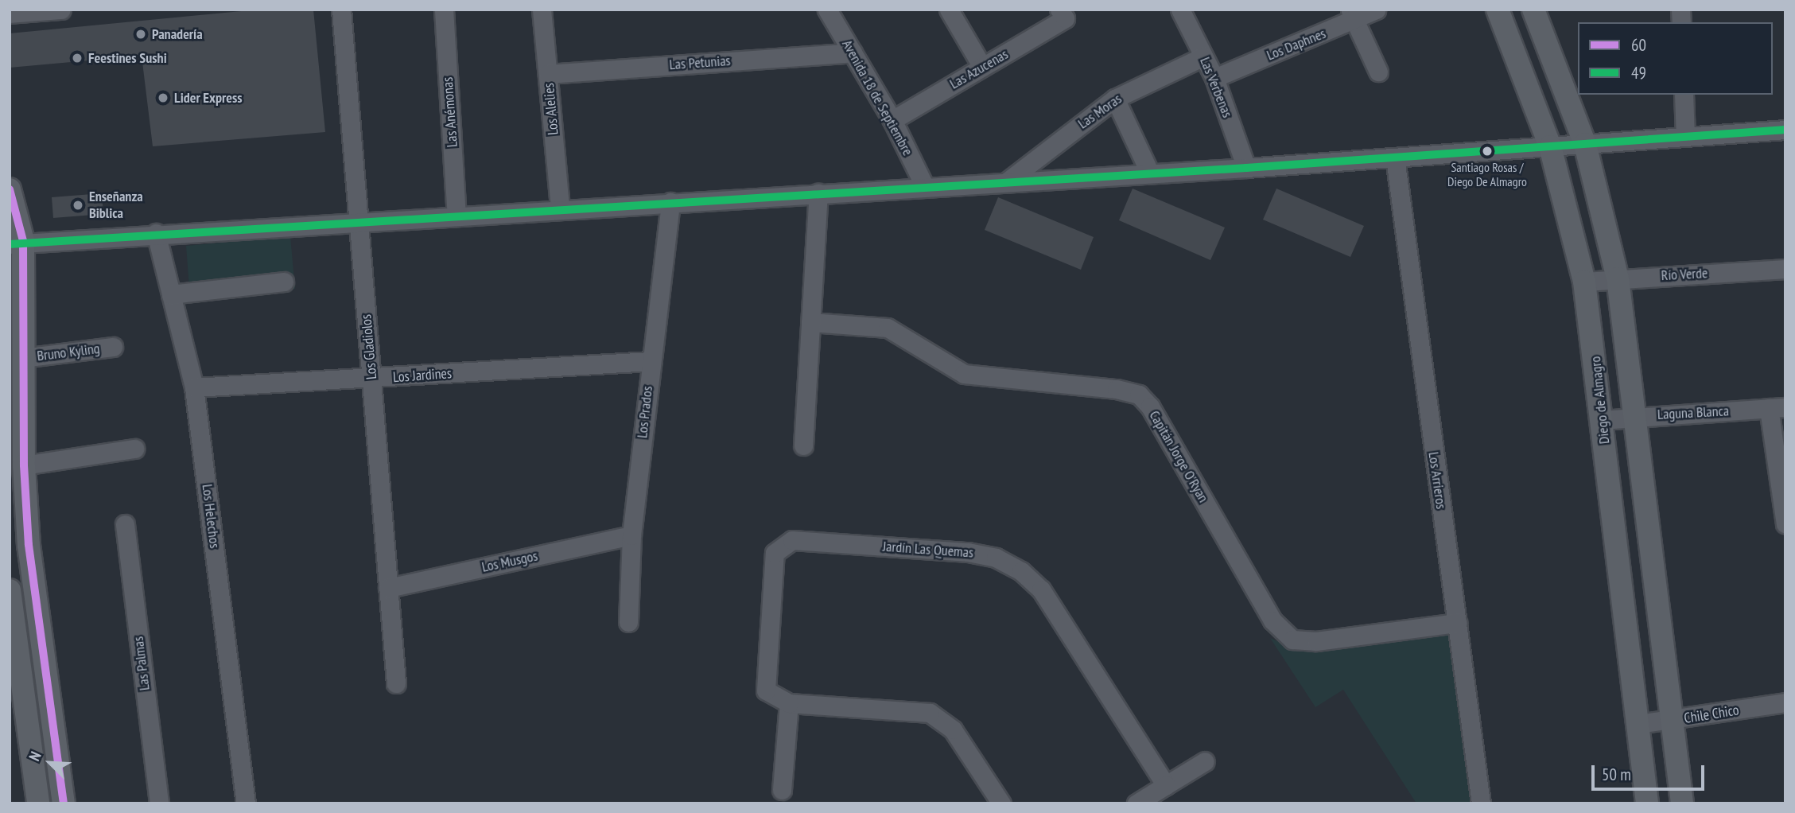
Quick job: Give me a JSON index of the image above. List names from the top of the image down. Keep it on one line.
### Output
{"streets":{"main road":["Diego de Almagro"],"street":["Los Daphnes","Las Petunias","Las Azucenas","Las Verbenas","Avenida 18 de Septiembre","Los Alelies","Las Moras","Las Anémonas","Río Verde","Los Gladiolos","Bruno Kyling","Los Jardines","Los Prados","Laguna Blanca","Capitán Jorge O'Ryan","Los Arrieros","Los Helechos","Jardín Las Quemas","Los Musgos","Las Palmas","Chile Chico"]},"crossings":[["Los Daphnes","Las Verbenas"],["Las Petunias","Avenida 18 de Septiembre"],["Las Petunias","Los Alelies"],["Las Azucenas","Avenida 18 de Septiembre"],["Las Verbenas","Las Moras"],["Río Verde","Diego de Almagro"],["Los Gladiolos","Los Jardines"],["Los Gladiolos","Los Musgos"],["Los Jardines","Los Prados"],["Los Jardines","Los Helechos"],["Diego de Almagro","Laguna Blanca"],["Diego de Almagro","Chile Chico"],["Los Prados","Los Musgos"],["Capitán Jorge O'Ryan","Los Arrieros"]],"places":["Panadería","Feestines Sushi","Lider Express","Santiago Rosas / Diego De Almagro","Enseñanza Biblica"],"lines":["transit line 49","transit line 60"],"legend":["60","49"],"scale_bar":"50 m","north":"top left"}
